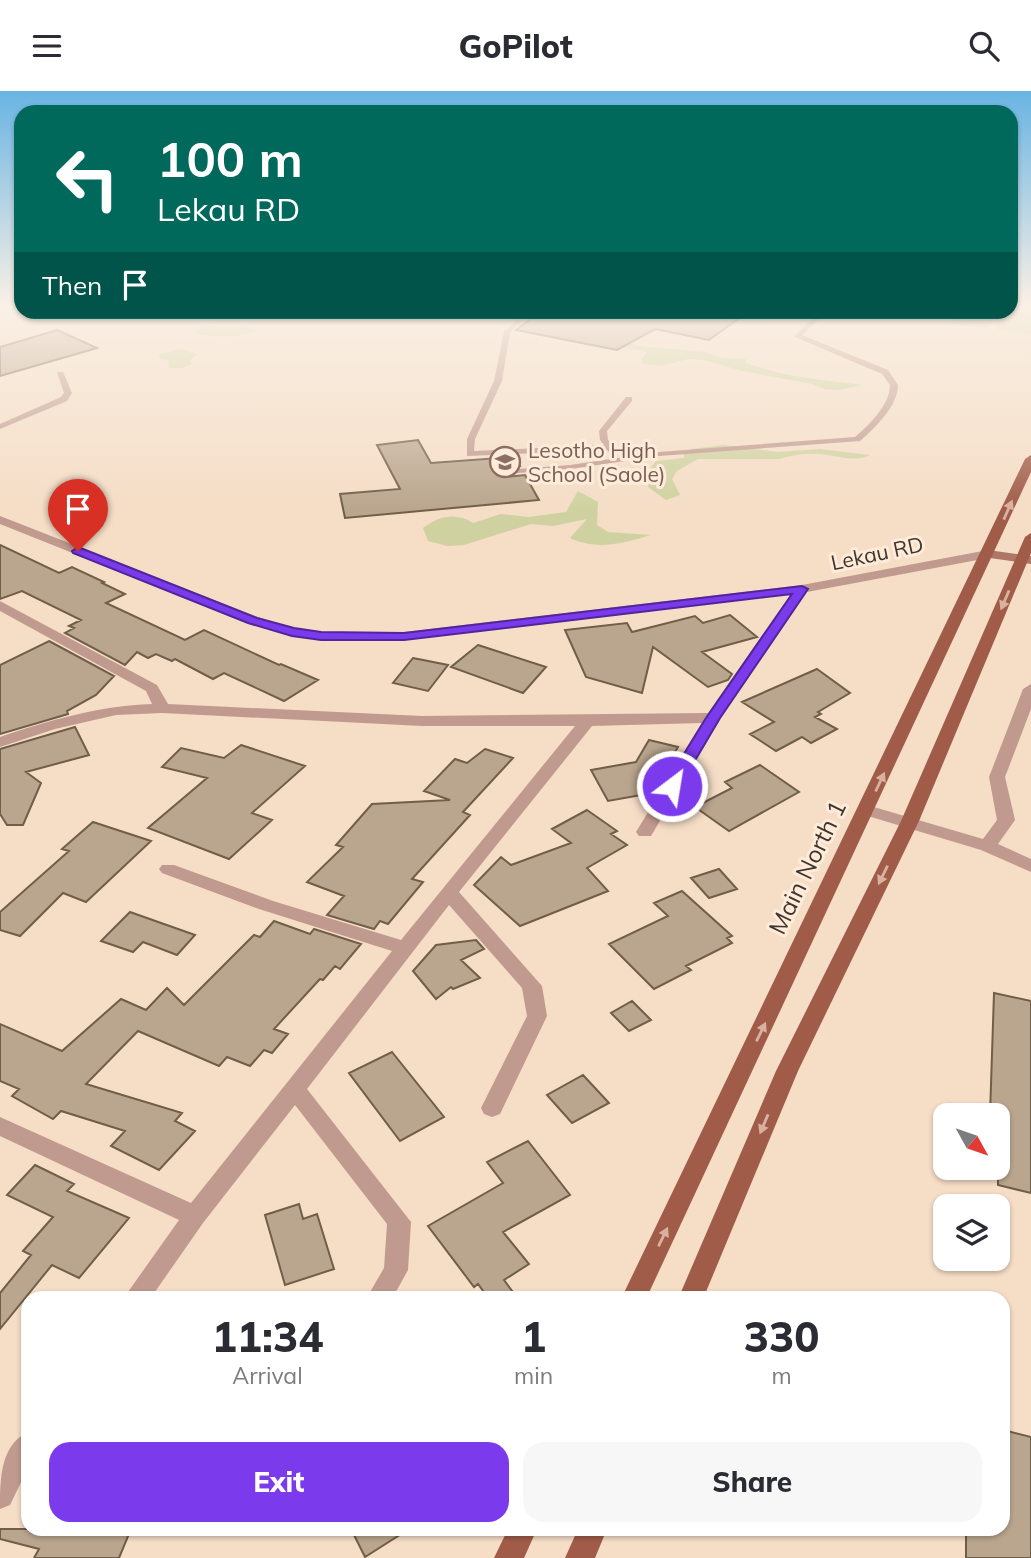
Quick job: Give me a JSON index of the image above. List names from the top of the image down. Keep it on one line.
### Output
{"streets":{"main road":["Main North 1"],"street":["Lekau RD"]},"crossings":[["Lekau RD","Main North 1"]],"places":{"school or university":["Lesotho High School (Saole)"]},"north":"bottom right","page":{"header":"GoPilot","turn":["100 m","Lekau RD"],"then":"Then","eta":["11:34","Arrival","1","min","330","m"],"buttons":["Exit","Share"]}}
